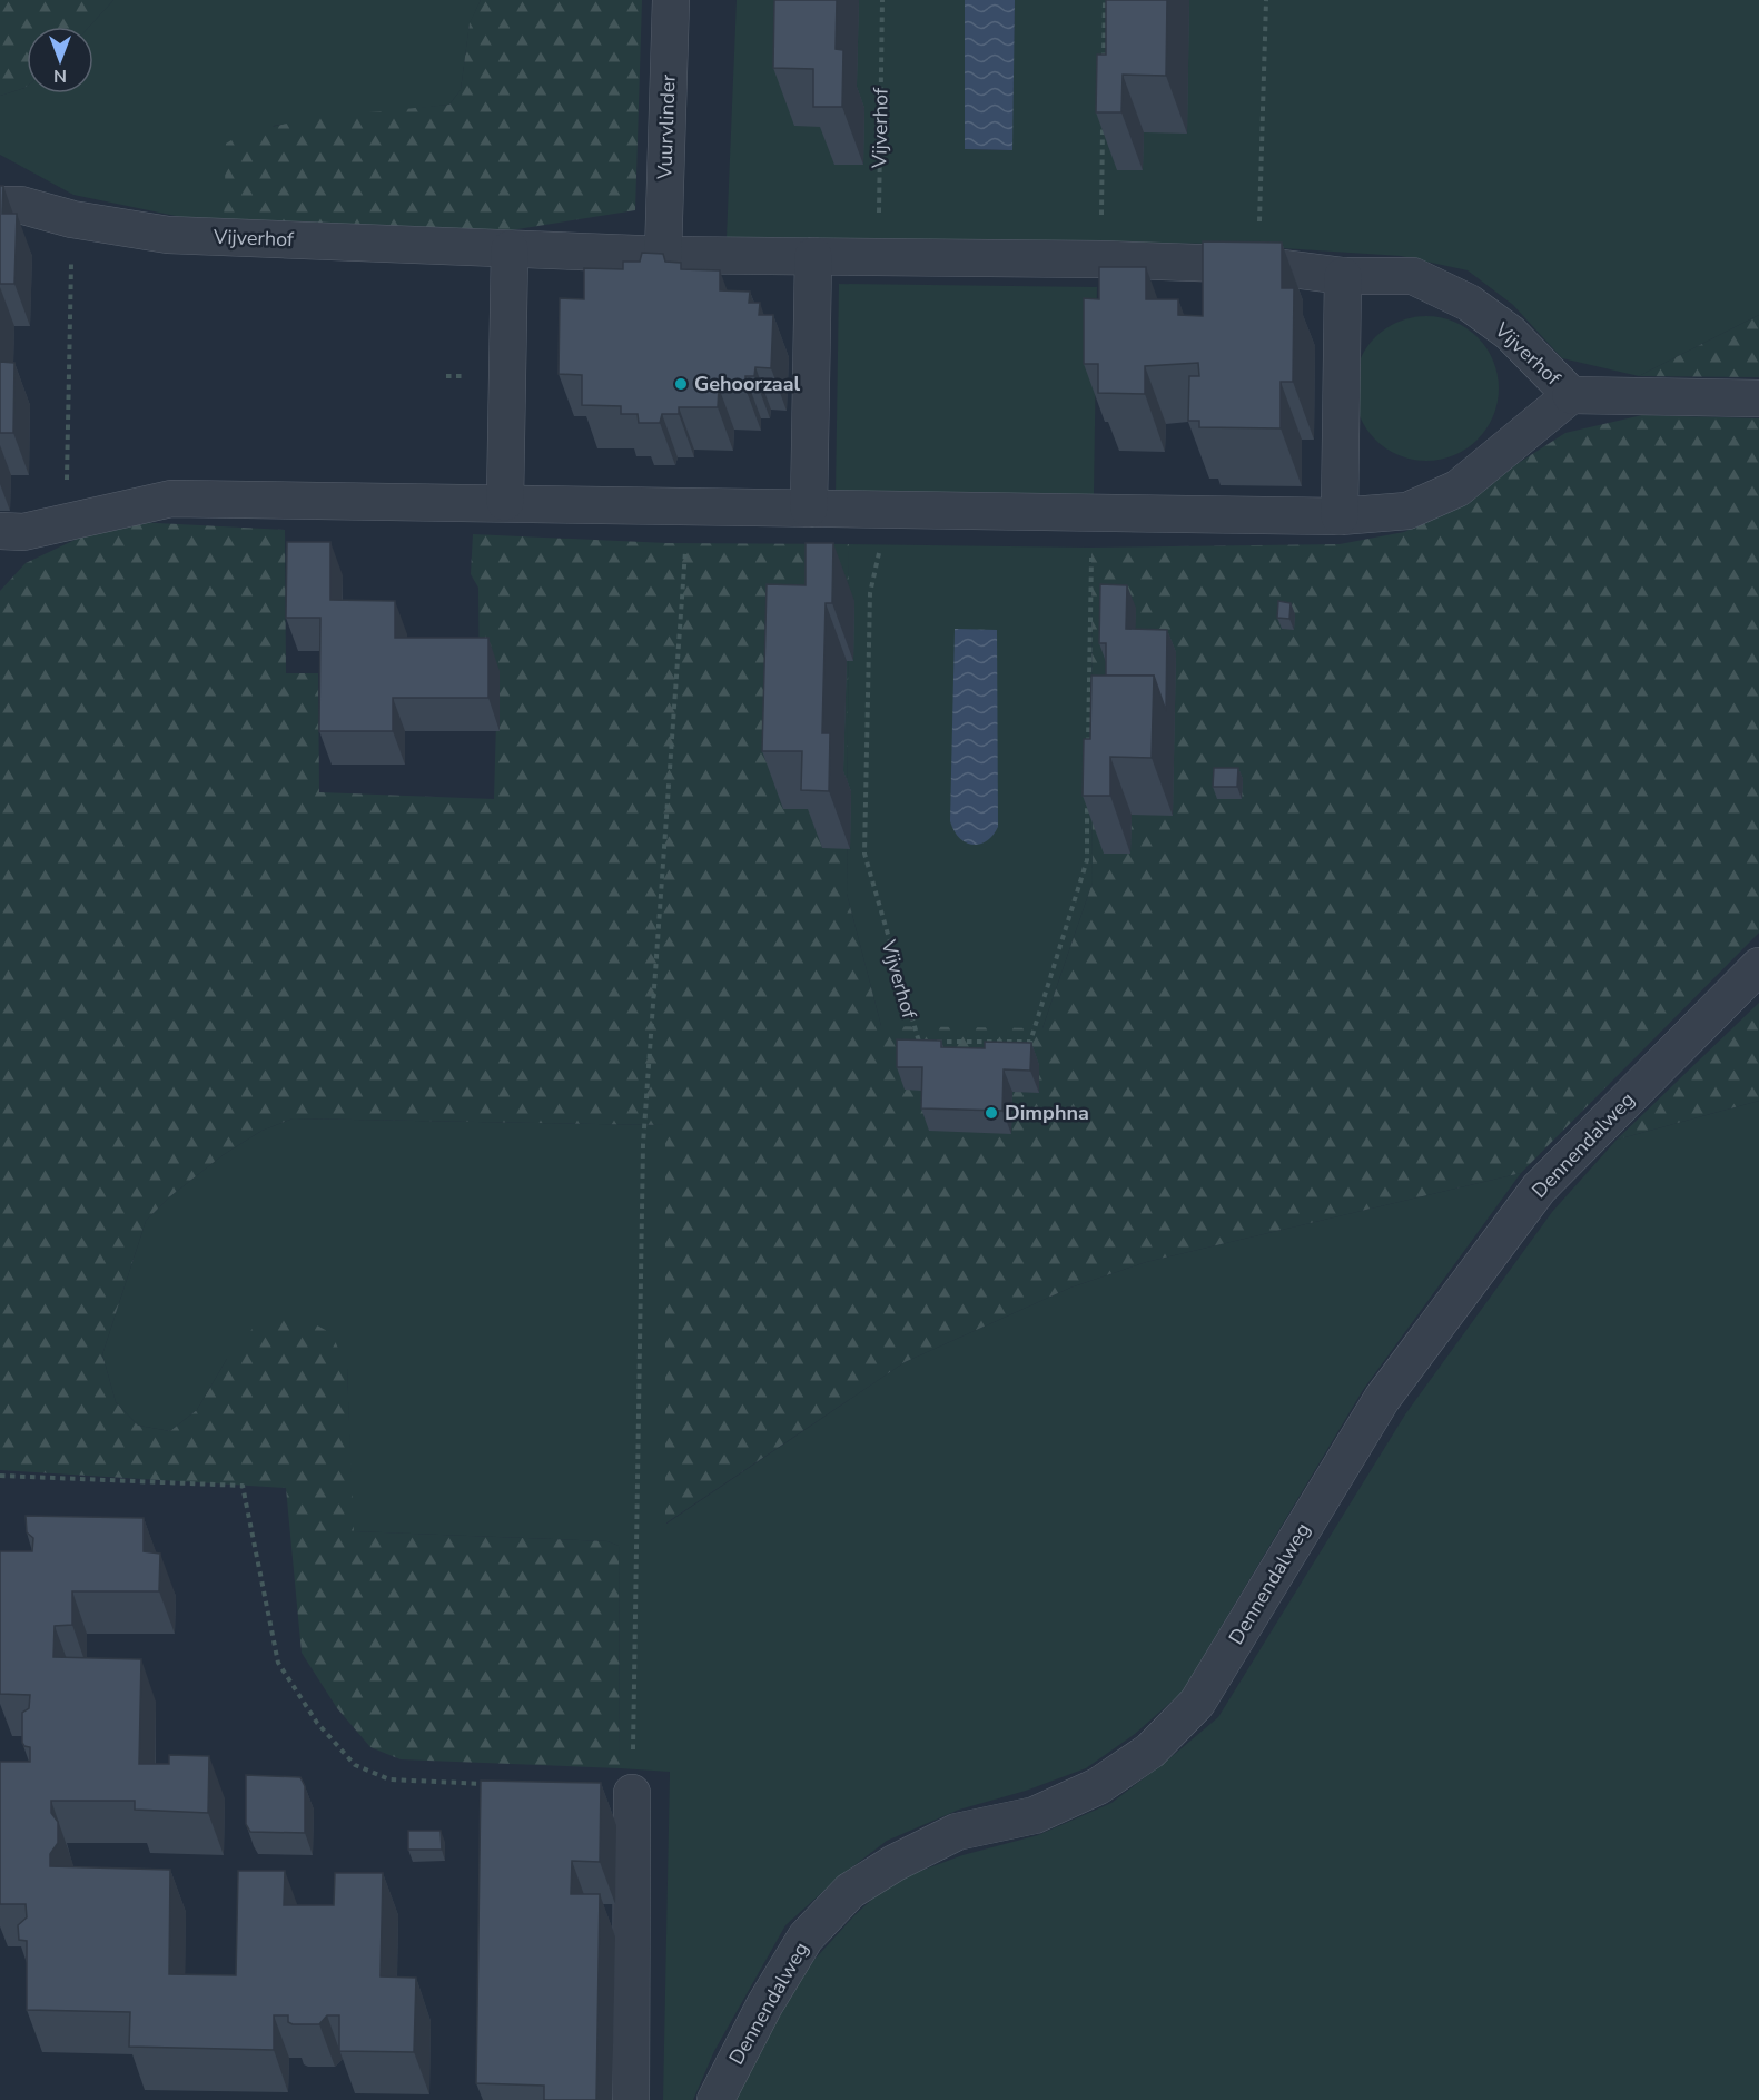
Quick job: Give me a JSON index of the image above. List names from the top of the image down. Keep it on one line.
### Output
{"streets":{"lane":["Vuurvlinder","Vijverhof","Dennendalweg"]},"crossings":[["Vuurvlinder","Vijverhof"]],"places":["Gehoorzaal","Dimphna"],"north":"bottom"}
